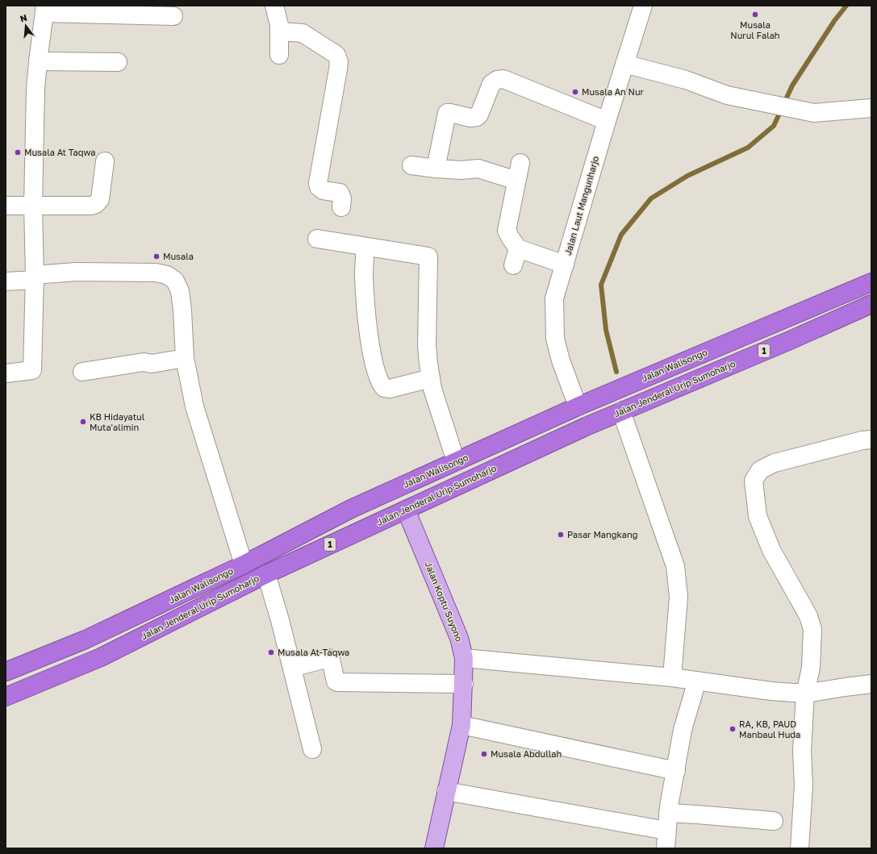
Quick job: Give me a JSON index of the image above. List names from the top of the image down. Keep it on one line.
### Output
{"streets":{"highway":["1","Jalan Walisongo","Jalan Jenderal Urip Sumoharjo"],"main road":["Jalan Koptu Suyono"],"street":["Jalan Laut Mangunharjo"]},"crossings":[["Jalan Laut Mangunharjo","Jalan Walisongo"],["Jalan Jenderal Urip Sumoharjo","Jalan Koptu Suyono"]],"places":["Musala Nurul Falah","Musala An Nur","Musala At Taqwa","Musala","KB Hidayatul Muta'alimin","Pasar Mangkang","Musala At-Taqwa","RA, KB, PAUD Manbaul Huda","Musala Abdullah"],"north":"top"}
